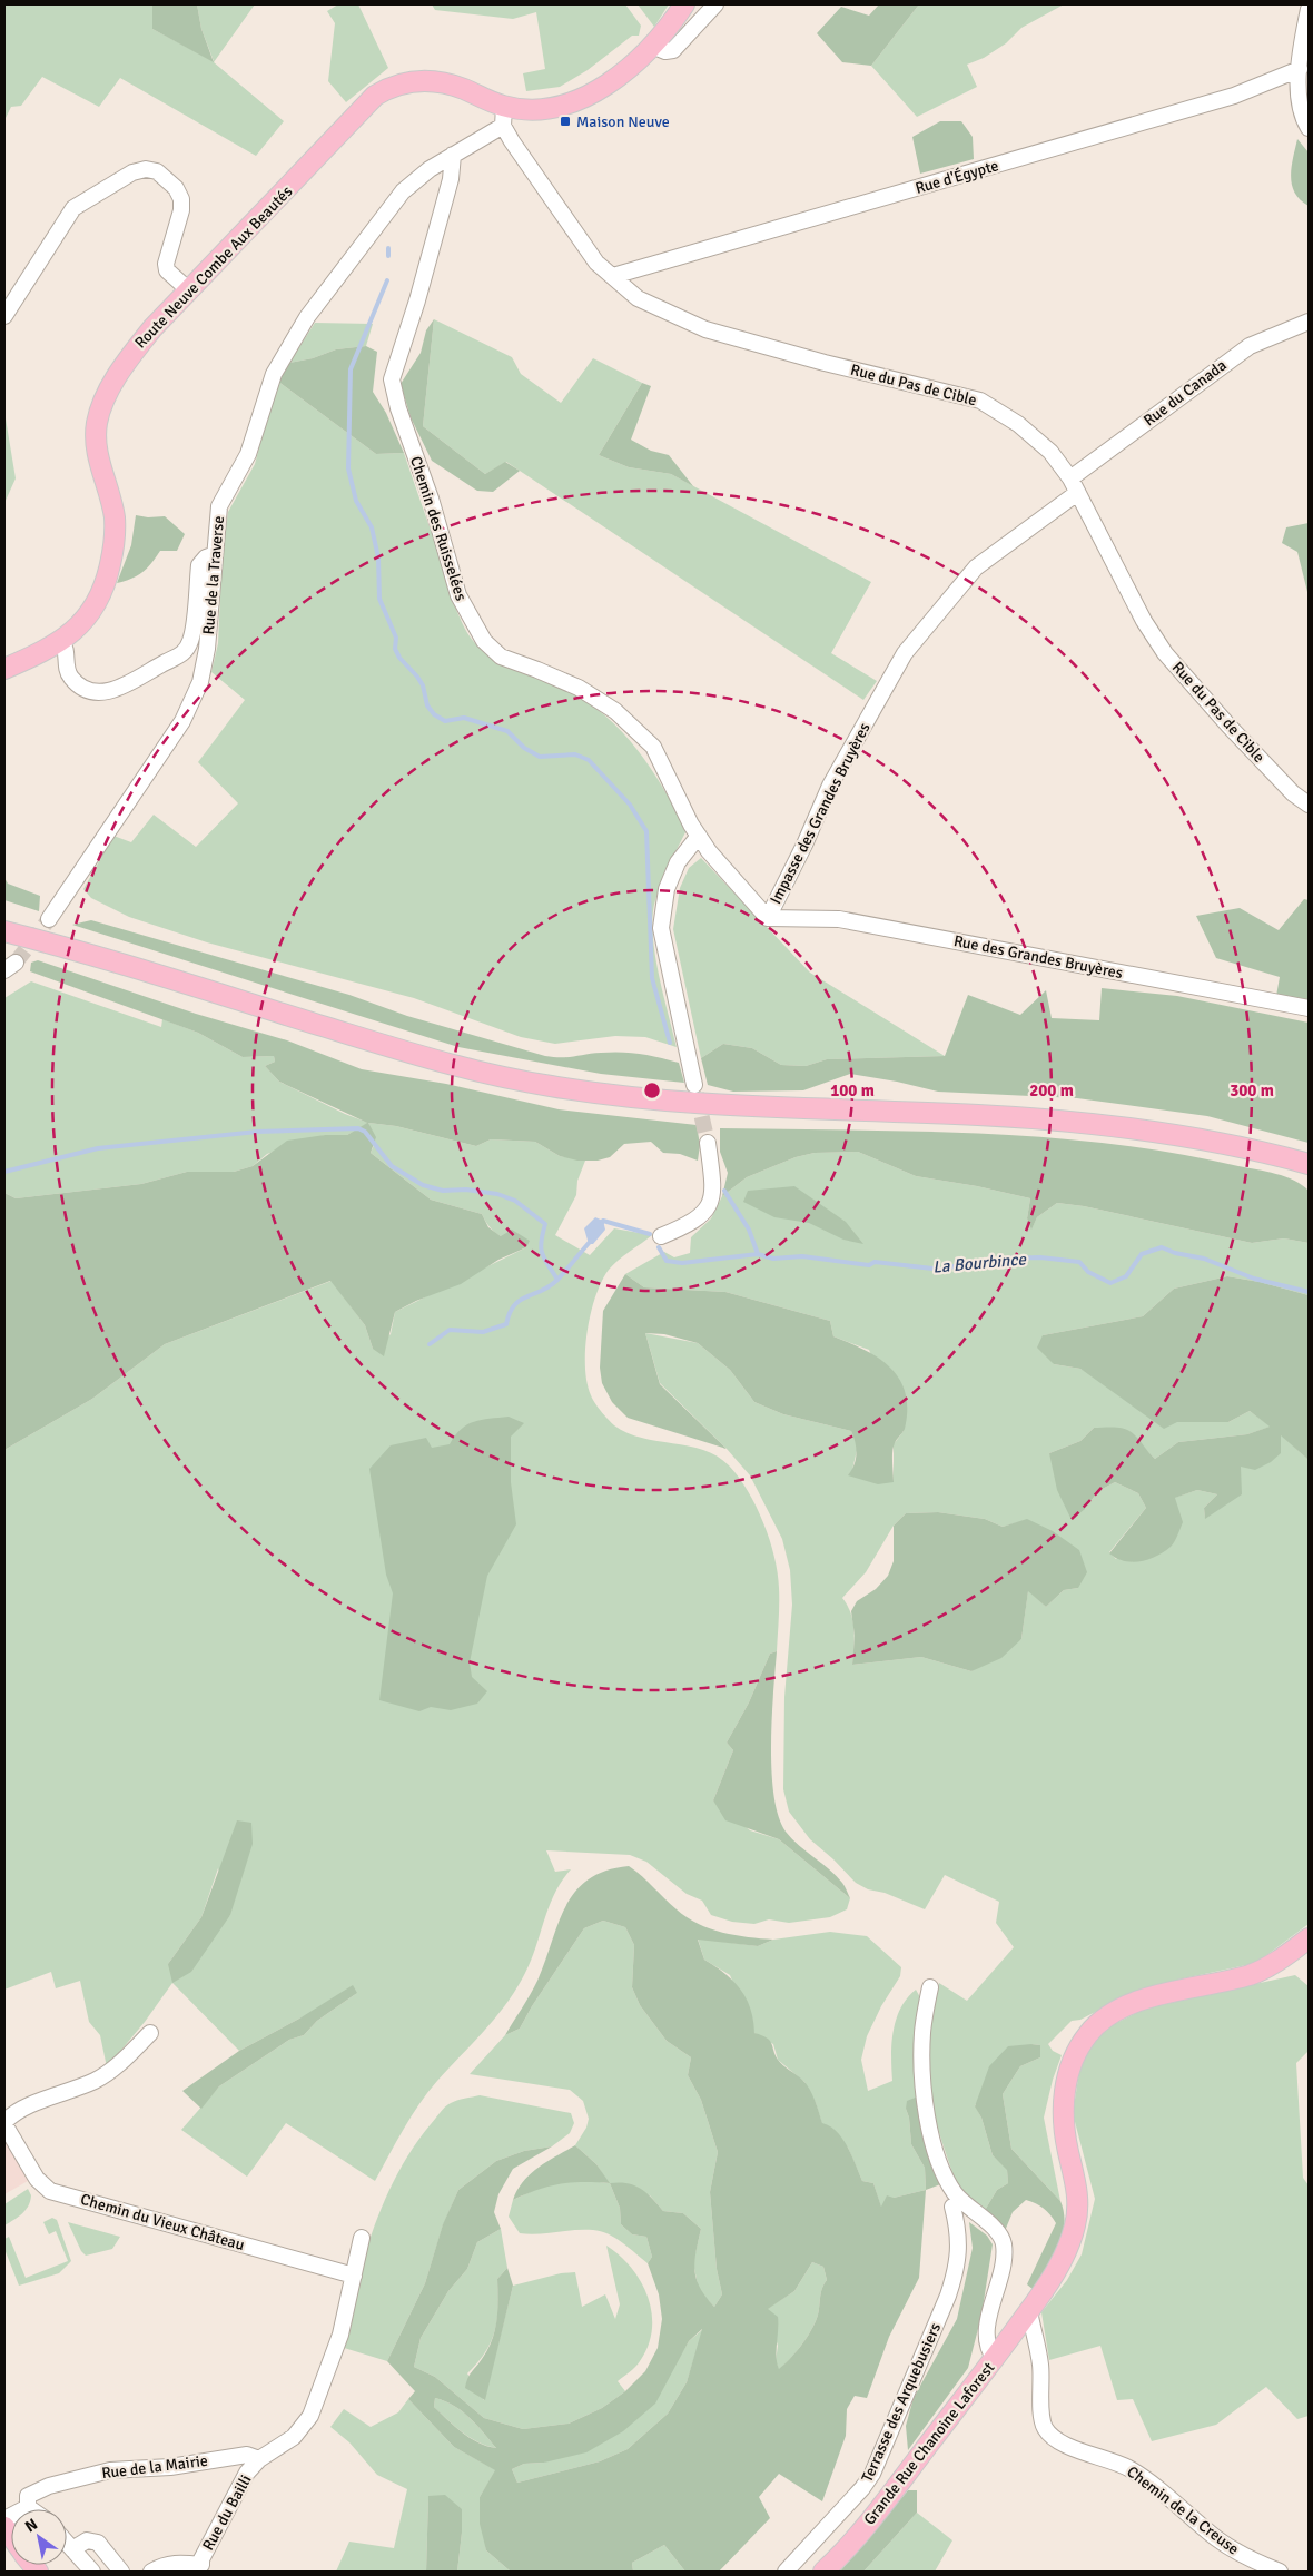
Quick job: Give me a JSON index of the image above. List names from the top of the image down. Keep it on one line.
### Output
{"streets":{"main road":["Route Neuve Combe Aux Beautés","Grande Rue Chanoine Laforest"],"street":["Rue d'Égypte","Rue du Pas de Cible","Rue du Canada","Chemin des Ruisselées","Rue de la Traverse","Impasse des Grandes Bruyères","Rue des Grandes Bruyères","Chemin du Vieux Château","Terrasse des Arquebusiers","Rue de la Mairie","Chemin de la Creuse","Rue du Bailli"]},"crossings":[["Rue d'Égypte","Rue du Pas de Cible"],["Route Neuve Combe Aux Beautés","Rue du Pas de Cible"],["Route Neuve Combe Aux Beautés","Rue de la Traverse"],["Rue du Pas de Cible","Rue du Canada"],["Rue du Pas de Cible","Rue de la Traverse"],["Rue du Pas de Cible","Impasse des Grandes Bruyères"],["Chemin des Ruisselées","Rue de la Traverse"],["Chemin des Ruisselées","Impasse des Grandes Bruyères"],["Chemin des Ruisselées","Rue des Grandes Bruyères"],["Impasse des Grandes Bruyères","Rue des Grandes Bruyères"],["Chemin du Vieux Château","Rue du Bailli"],["Grande Rue Chanoine Laforest","Chemin de la Creuse"],["Rue de la Mairie","Rue du Bailli"]],"water":["La Bourbince"],"places":{"transit":["Maison Neuve"]},"north":"top left","rings":["100 m","200 m","300 m"]}
